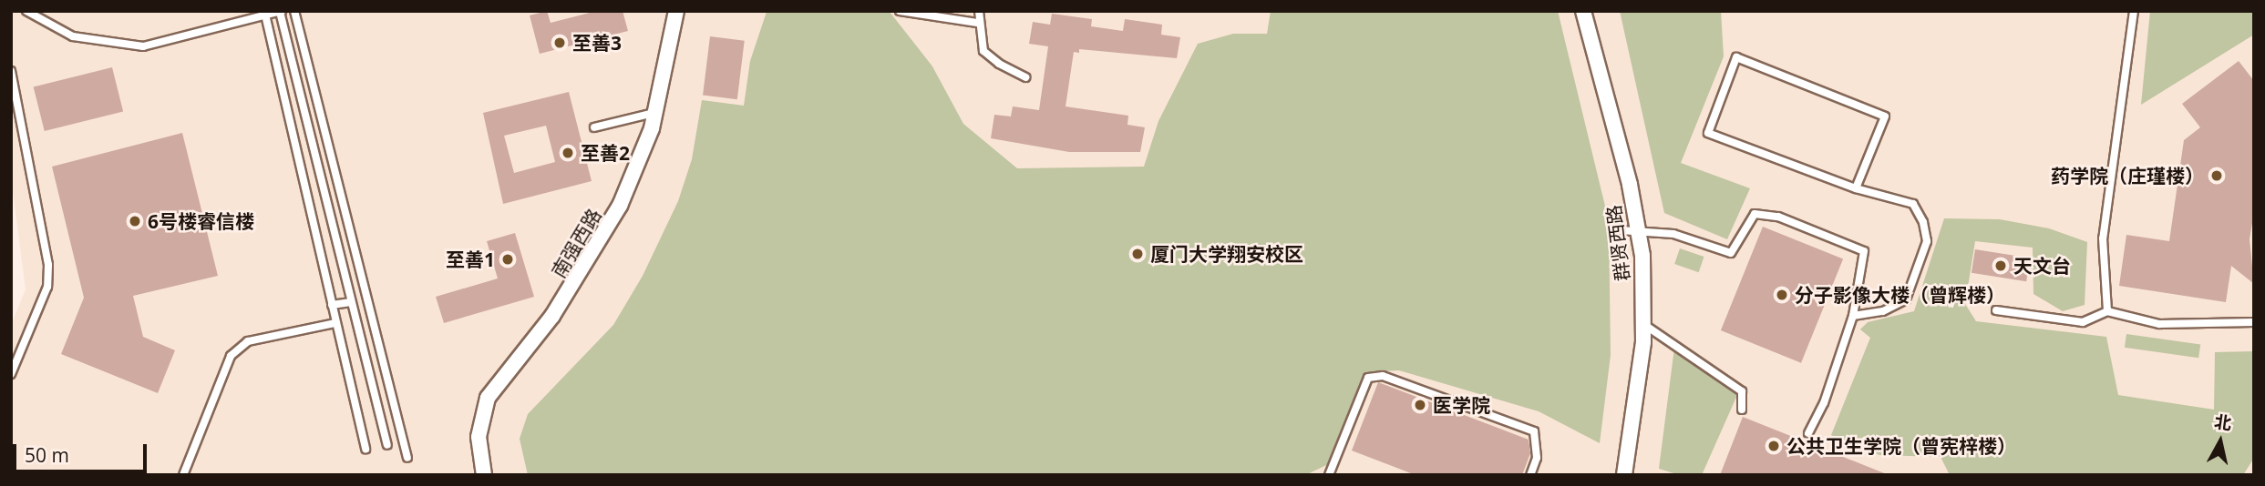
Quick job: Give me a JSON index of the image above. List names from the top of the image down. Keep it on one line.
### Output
{"streets":{"street":["南强西路","群贤西路"]},"places":["至善3","至善2","药学院（庄瑾楼）","6号楼睿信楼","厦门大学翔安校区","至善1","天文台","分子影像大楼（曾辉楼）","医学院","公共卫生学院（曾宪梓楼）"],"scale_bar":"50 m","north":"top"}
